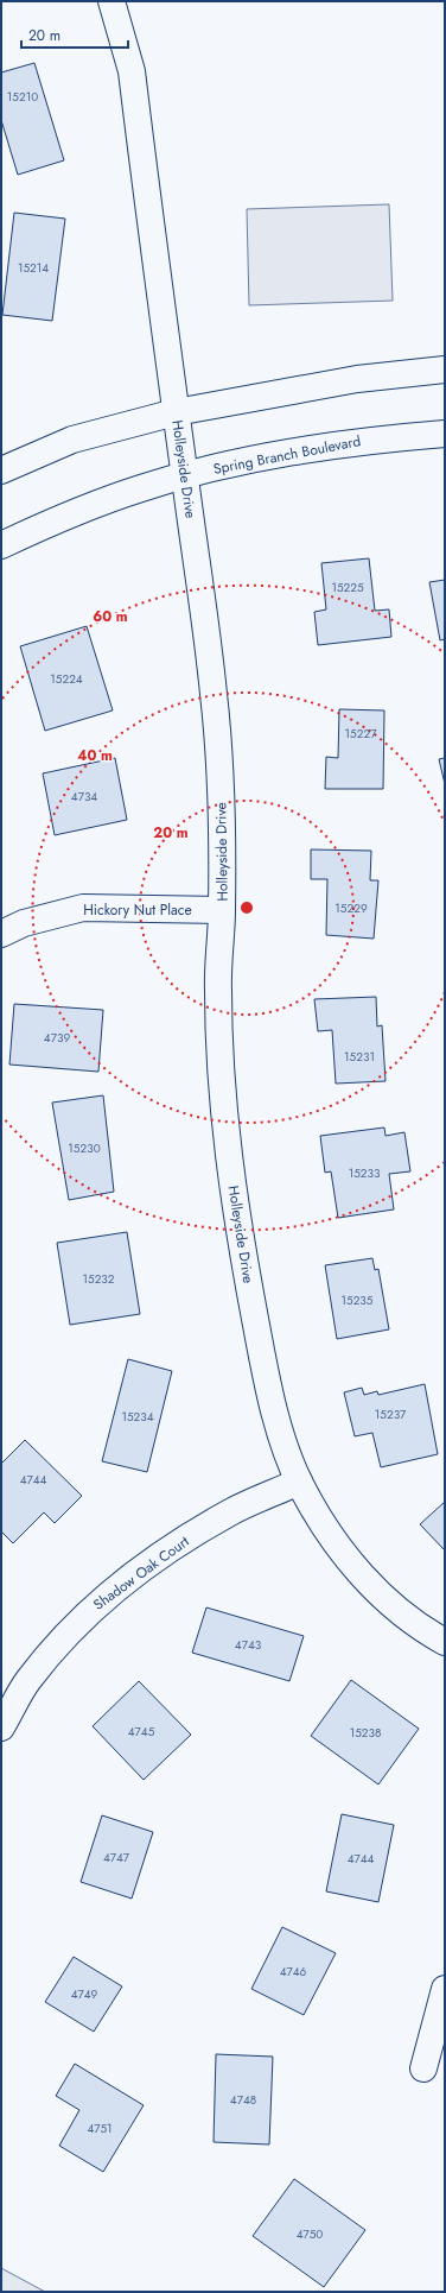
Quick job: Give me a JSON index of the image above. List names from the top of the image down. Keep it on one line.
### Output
{"streets":{"street":["Spring Branch Boulevard","Holleyside Drive","Hickory Nut Place","Shadow Oak Court"]},"crossings":[["Spring Branch Boulevard","Holleyside Drive"],["Holleyside Drive","Hickory Nut Place"],["Holleyside Drive","Shadow Oak Court"]],"house_numbers":["15210","15214","15225","15224","15227","4734","15229","4739","15231","15230","15233","15232","15235","15237","15234","4744","4743","4745","15238","4747","4744","4746","4749","4748","4751","4750"],"scale_bar":"20 m","rings":["60 m","40 m","20 m"]}
